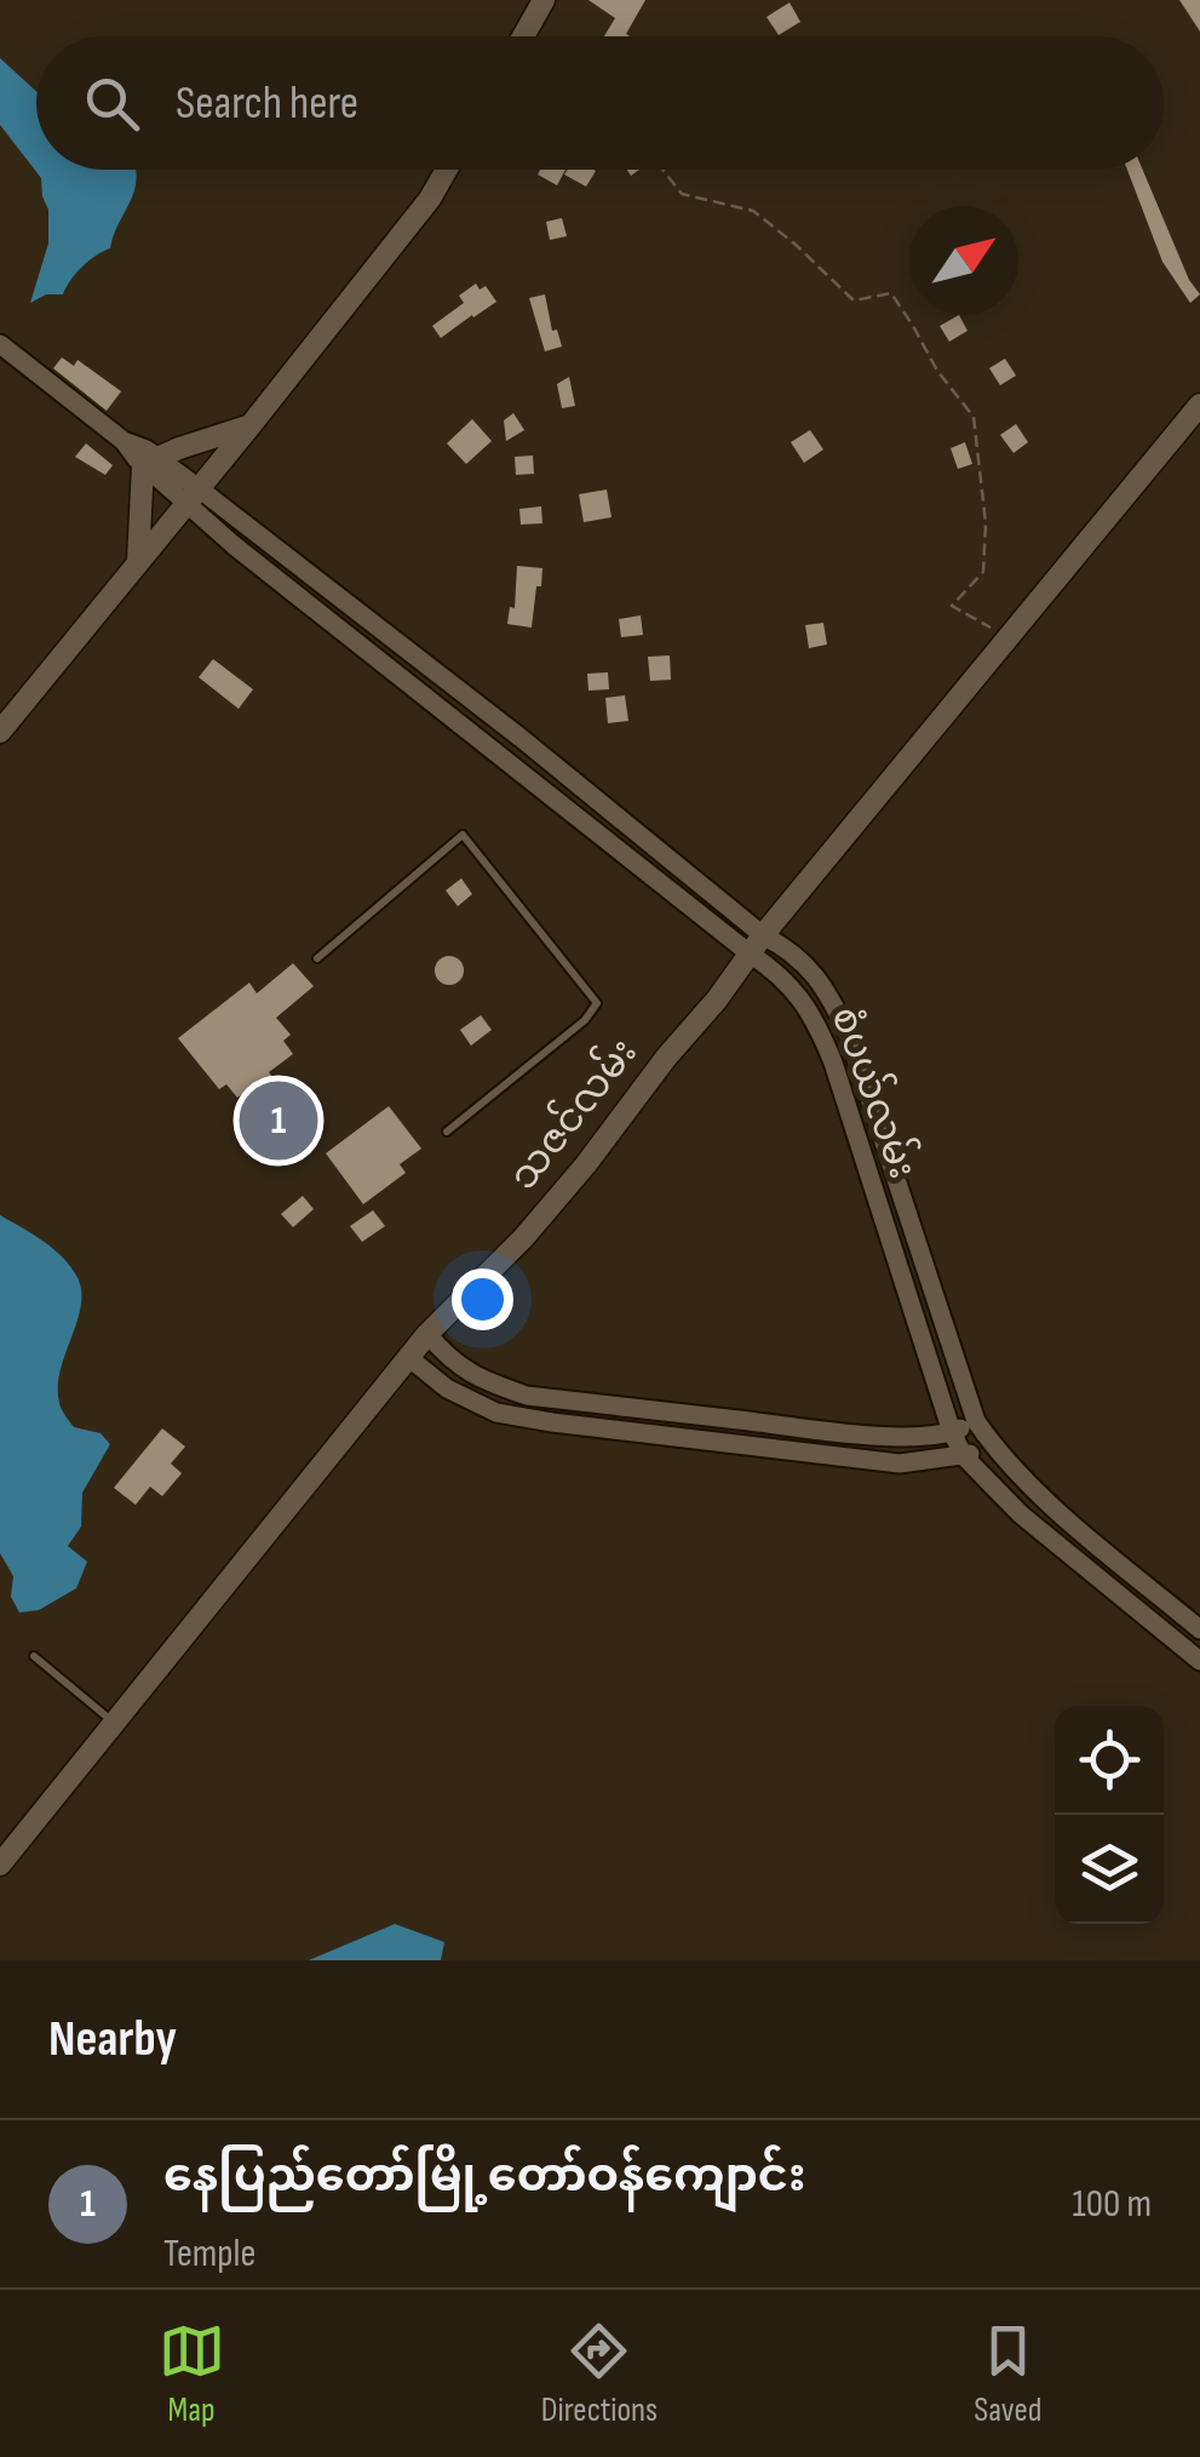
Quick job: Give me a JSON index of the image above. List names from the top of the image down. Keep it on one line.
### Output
{"streets":{"main road":["သဇင်လမ်း"],"street":["စံပယ်လမ်း"]},"crossings":[["စံပယ်လမ်း","သဇင်လမ်း"]],"north":"top right","page":{"search":"Search here","pins":"1","heading":"Nearby","list":[{"mark":"1","name":"နေပြည်တော်မြို့တော်ဝန်ကျောင်း","note":"Temple","value":"100 m"}],"nav":["Map","Directions","Saved"]}}
